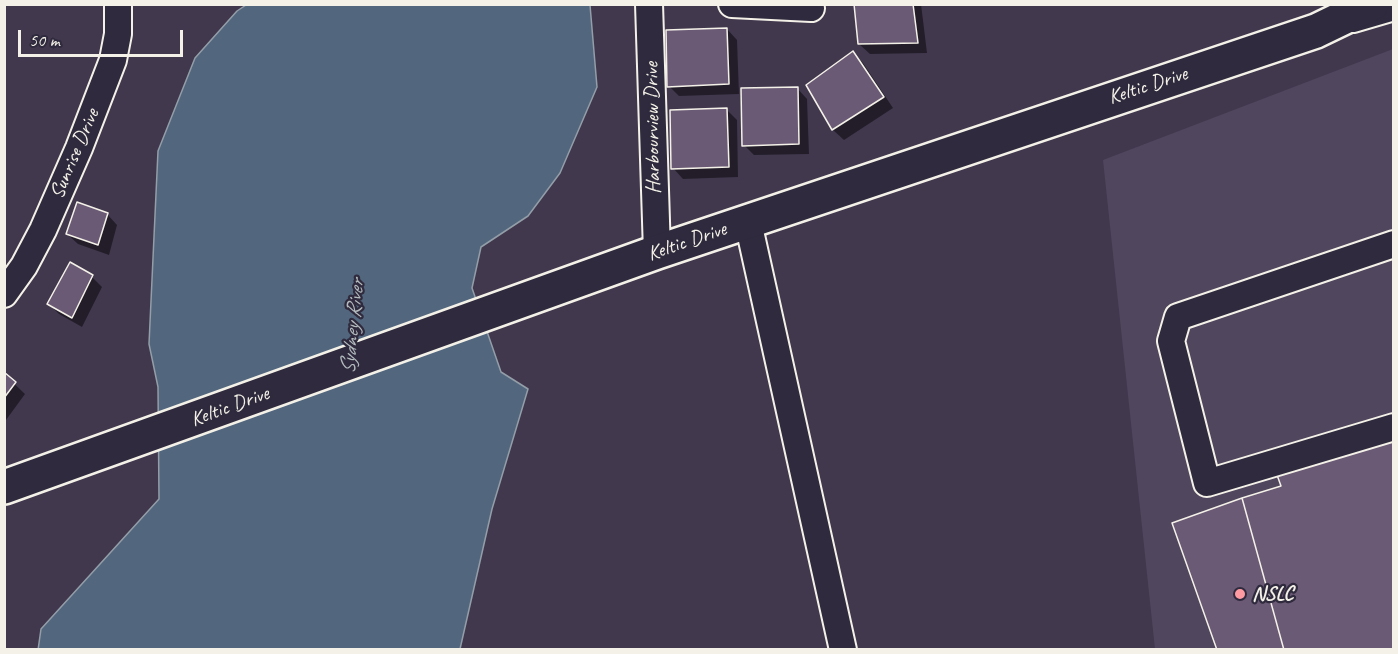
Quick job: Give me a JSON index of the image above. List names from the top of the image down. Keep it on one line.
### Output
{"streets":{"main road":["Keltic Drive"],"street":["Harbourview Drive","Sunrise Drive"]},"crossings":[["Keltic Drive","Harbourview Drive"]],"water":["Sydney River"],"places":["NSLC"],"scale_bar":"50 m"}
